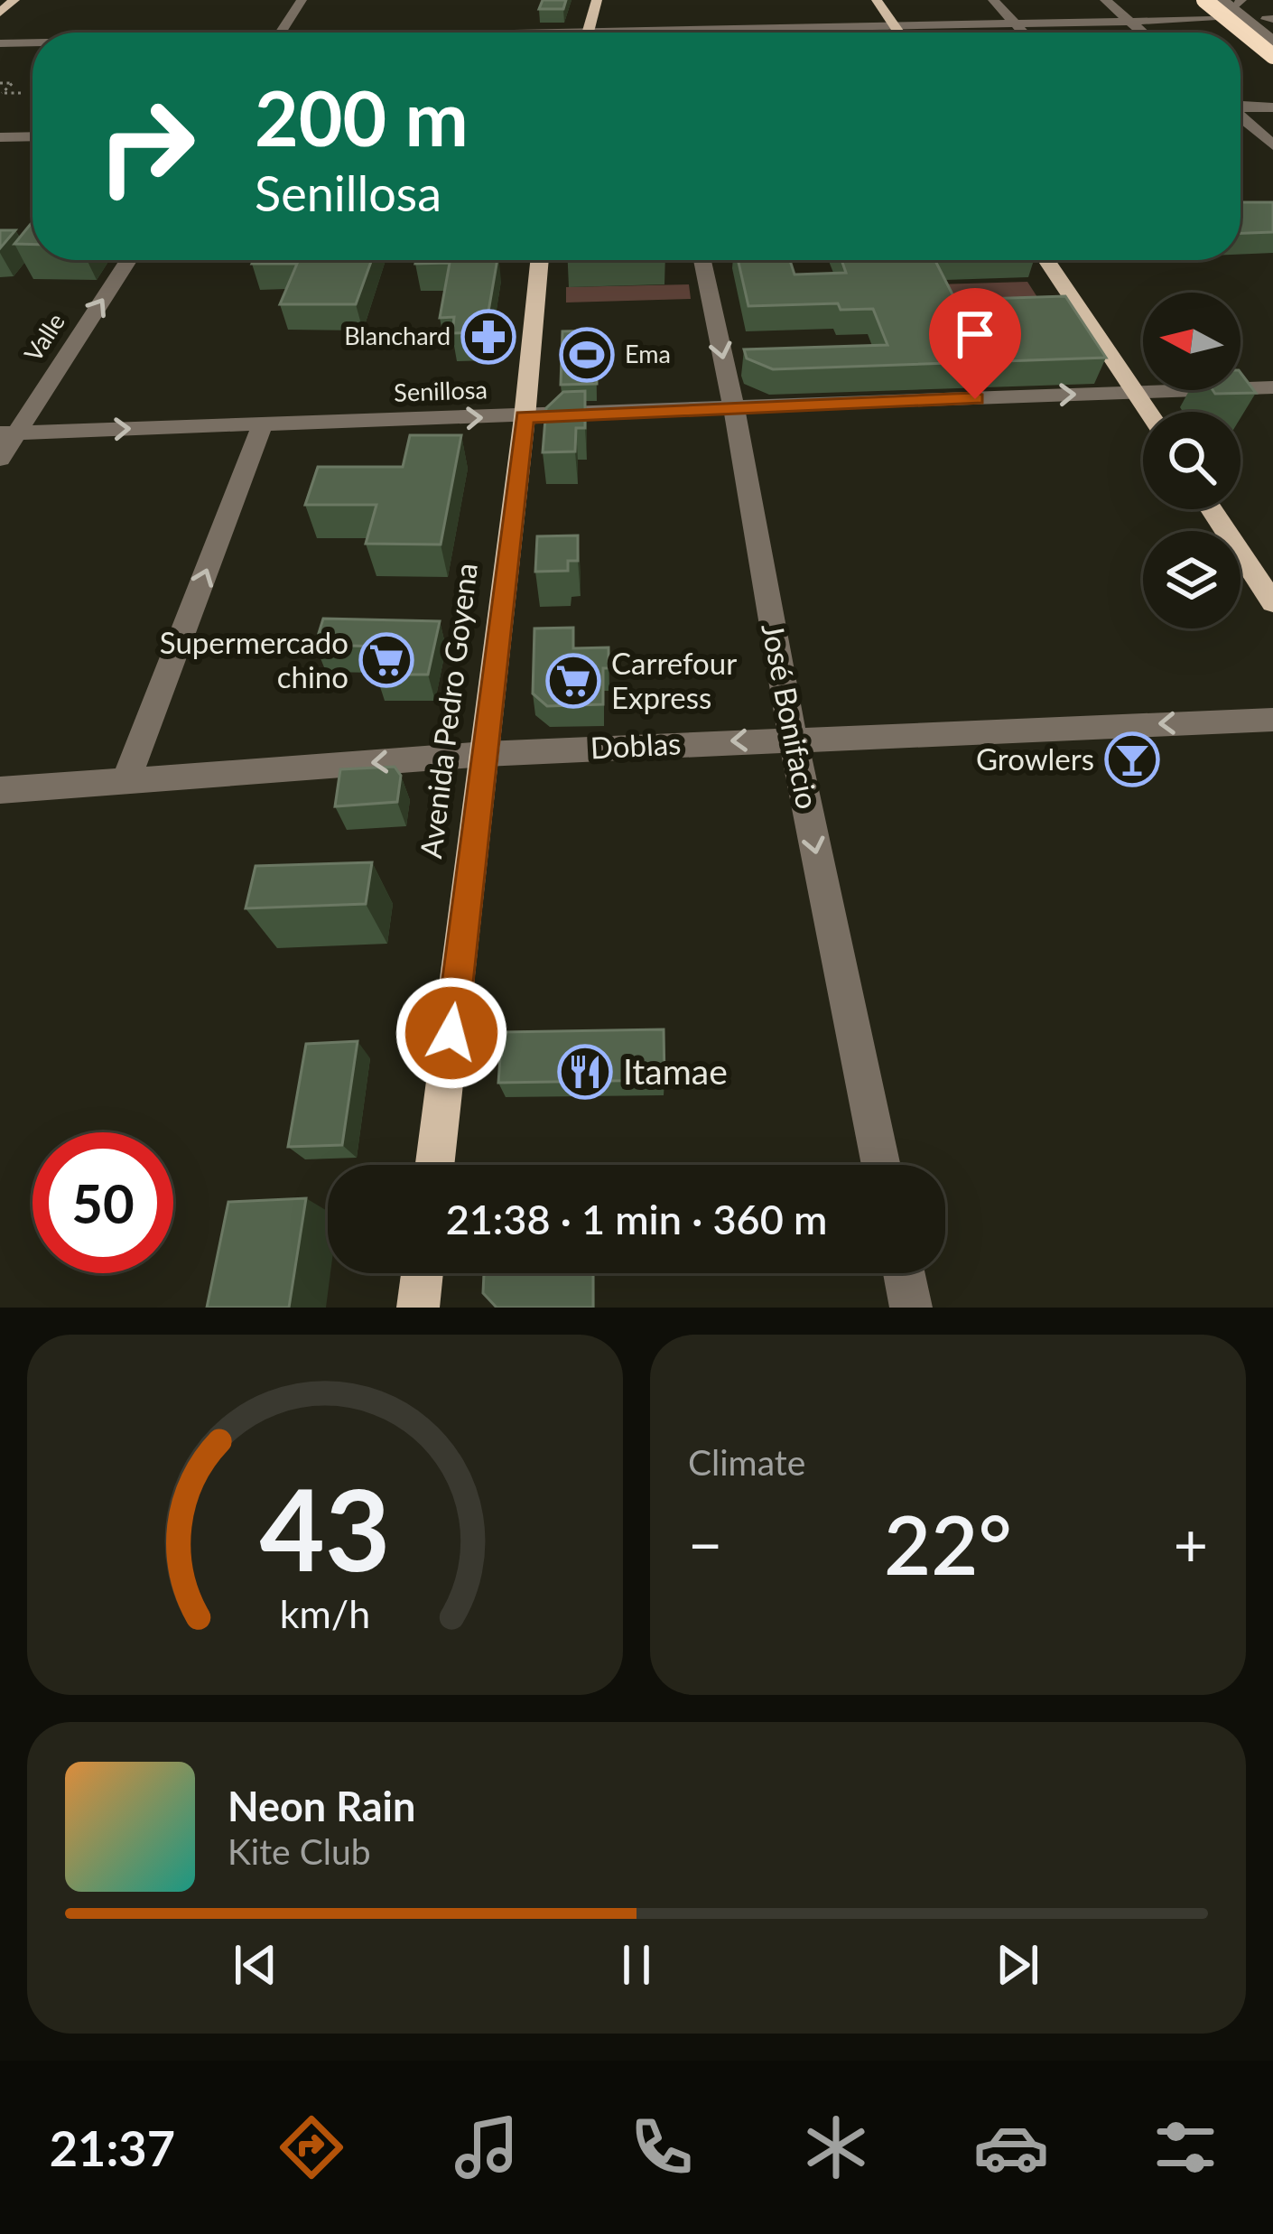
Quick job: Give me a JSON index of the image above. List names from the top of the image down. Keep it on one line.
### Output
{"streets":{"main road":["Avenida Pedro Goyena"],"street":["Valle","Senillosa","José Bonifacio","Doblas"]},"crossings":[["Valle","Senillosa"],["Senillosa","Avenida Pedro Goyena"],["Senillosa","José Bonifacio"],["Avenida Pedro Goyena","Doblas"],["José Bonifacio","Doblas"]],"one_way":["Senillosa","José Bonifacio","Doblas"],"places":{"pharmacy":["Blanchard"],"sports":["Ema"],"supermarket":["Supermercado chino","Carrefour Express"],"bar":["Growlers"],"restaurant":["Itamae"]},"north":"left","page":{"turn":["200 m","Senillosa"],"limit":"50","trip":"21:38 · 1 min · 360 m","tile":"Climate","heat":["−","22°","+"],"song":["Neon Rain","Kite Club"],"tabs":"21:37","gauge":["43","km/h"]}}
